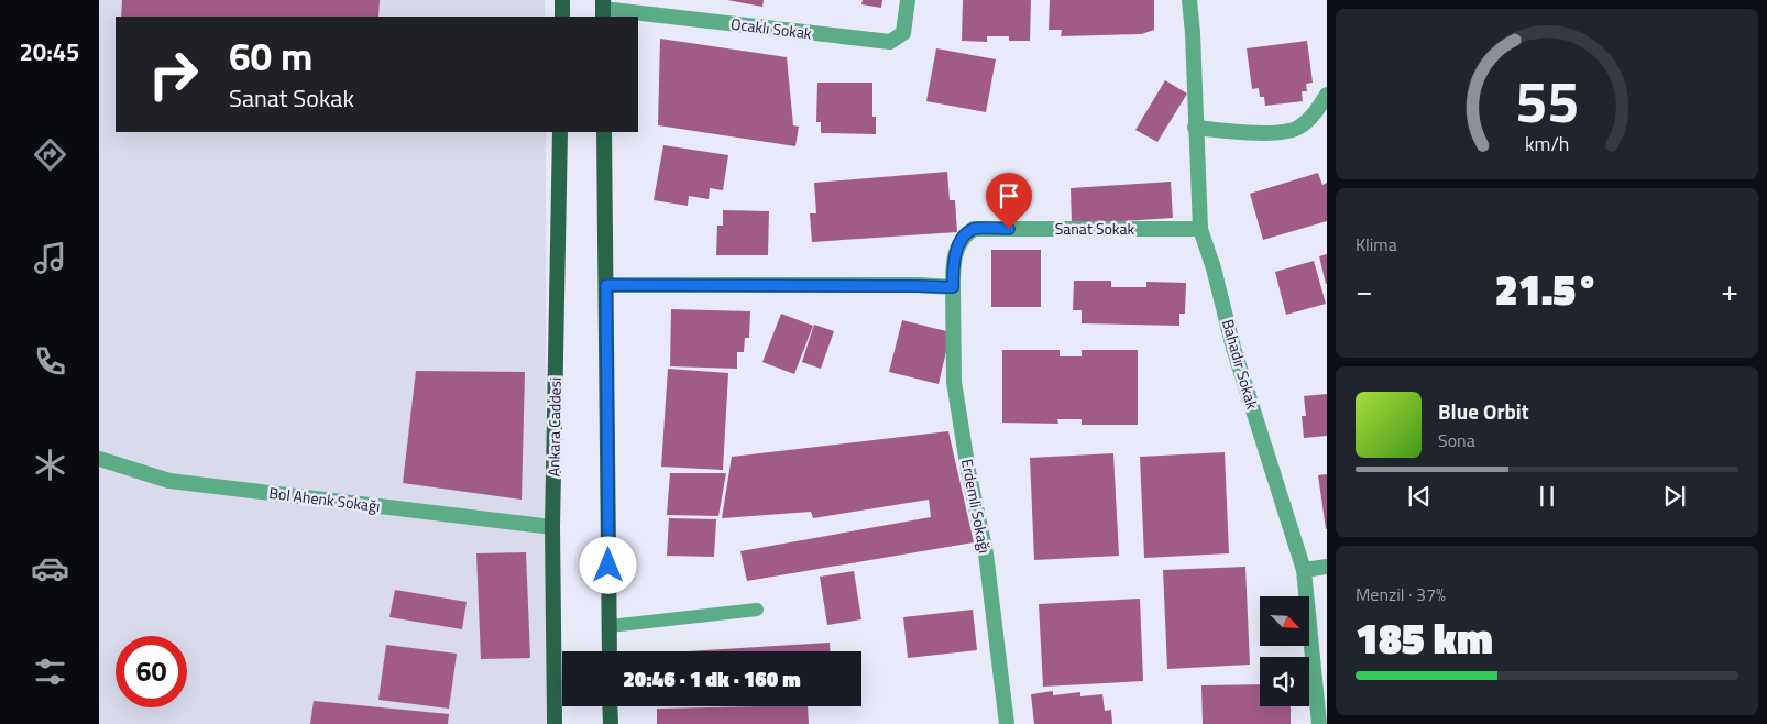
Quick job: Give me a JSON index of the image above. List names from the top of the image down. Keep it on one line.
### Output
{"streets":{"main road":["Ankara Caddesi"],"street":["Ocaklı Sokak","Sanat Sokak","Bahadır Sokak","Bol Ahenk Sokağı","Erdemli Sokağı"]},"crossings":[["Sanat Sokak","Bahadır Sokak"],["Sanat Sokak","Erdemli Sokağı"],["Ankara Caddesi","Bol Ahenk Sokağı"]],"north":"bottom right","page":{"tabs":"20:45","turn":["60 m","Sanat Sokak"],"tile":["Klima",["Menzil · 37%","185 km"]],"heat":["−","21.5°","+"],"song":["Blue Orbit","Sona"],"limit":"60","trip":"20:46 · 1 dk · 160 m","gauge":["55","km/h"]}}
